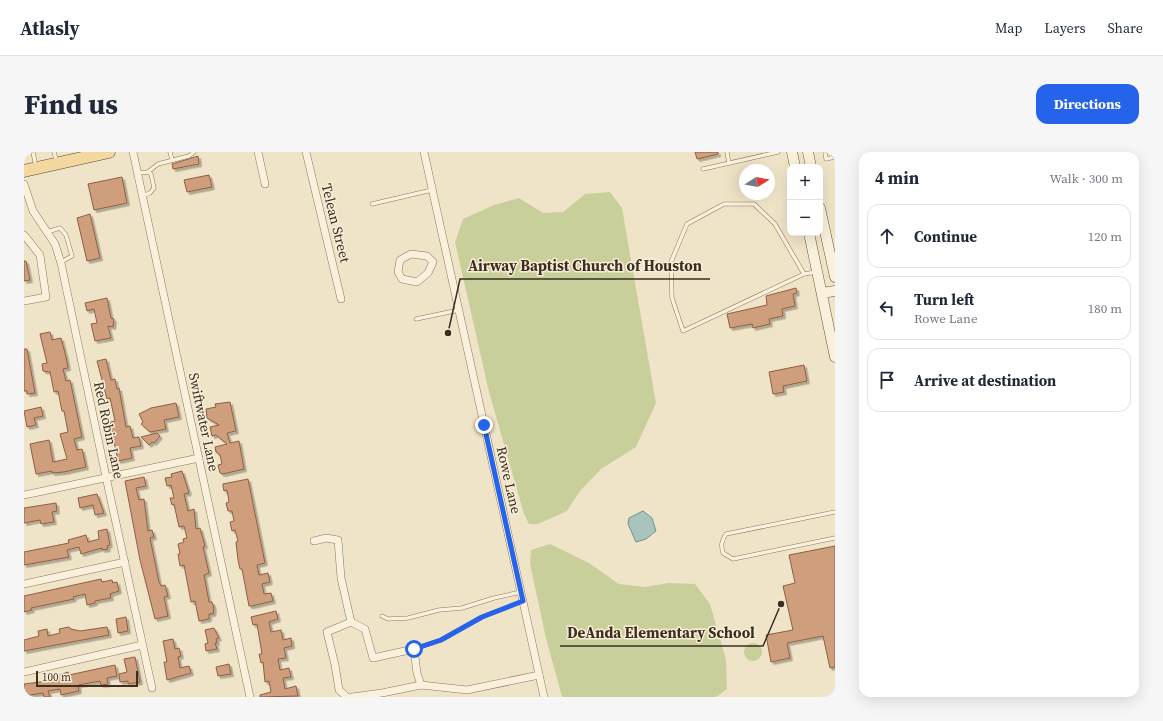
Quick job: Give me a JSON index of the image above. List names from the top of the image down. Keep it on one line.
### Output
{"streets":{"street":["Telean Street","Swiftwater Lane","Red Robin Lane","Rowe Lane"]},"places":["Airway Baptist Church of Houston","DeAnda Elementary School"],"scale_bar":"100 m","north":"right","page":{"header":"Atlasly","nav":["Map","Layers","Share"],"buttons":"Directions","title":"Find us","heading":["4 min","Walk · 300 m"],"map_buttons":["+","−"],"list":[["Continue","120 m"],["Turn left","Rowe Lane","180 m"],"Arrive at destination"],"scale":"100 m"}}
